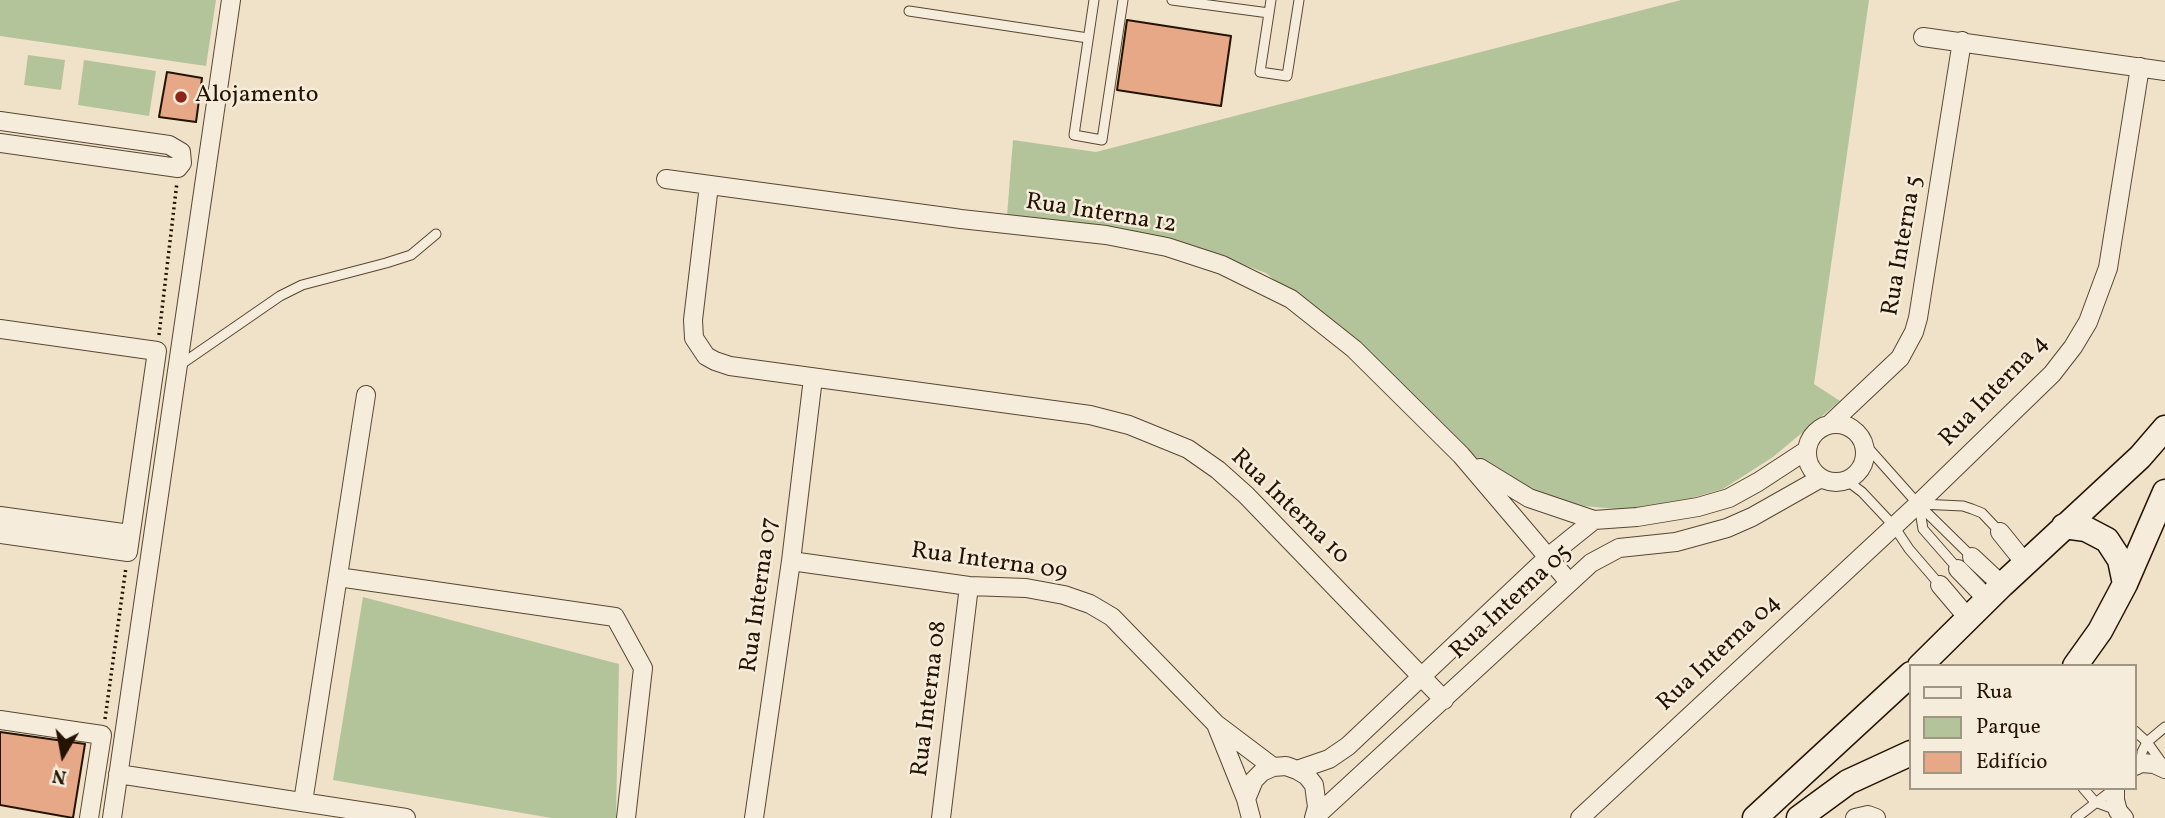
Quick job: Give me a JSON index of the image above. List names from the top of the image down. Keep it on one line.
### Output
{"streets":{"street":["Rua Interna 12","Rua Interna 5","Rua Interna 4","Rua Interna 10","Rua Interna 09","Rua Interna 07","Rua Interna 05","Rua Interna 04","Rua Interna 08"]},"crossings":[["Rua Interna 12","Rua Interna 10"],["Rua Interna 12","Rua Interna 05"],["Rua Interna 5","Rua Interna 05"],["Rua Interna 4","Rua Interna 04"],["Rua Interna 10","Rua Interna 07"],["Rua Interna 10","Rua Interna 05"],["Rua Interna 09","Rua Interna 07"],["Rua Interna 09","Rua Interna 08"]],"places":["Alojamento"],"legend":["Rua","Parque","Edifício"],"north":"bottom"}
